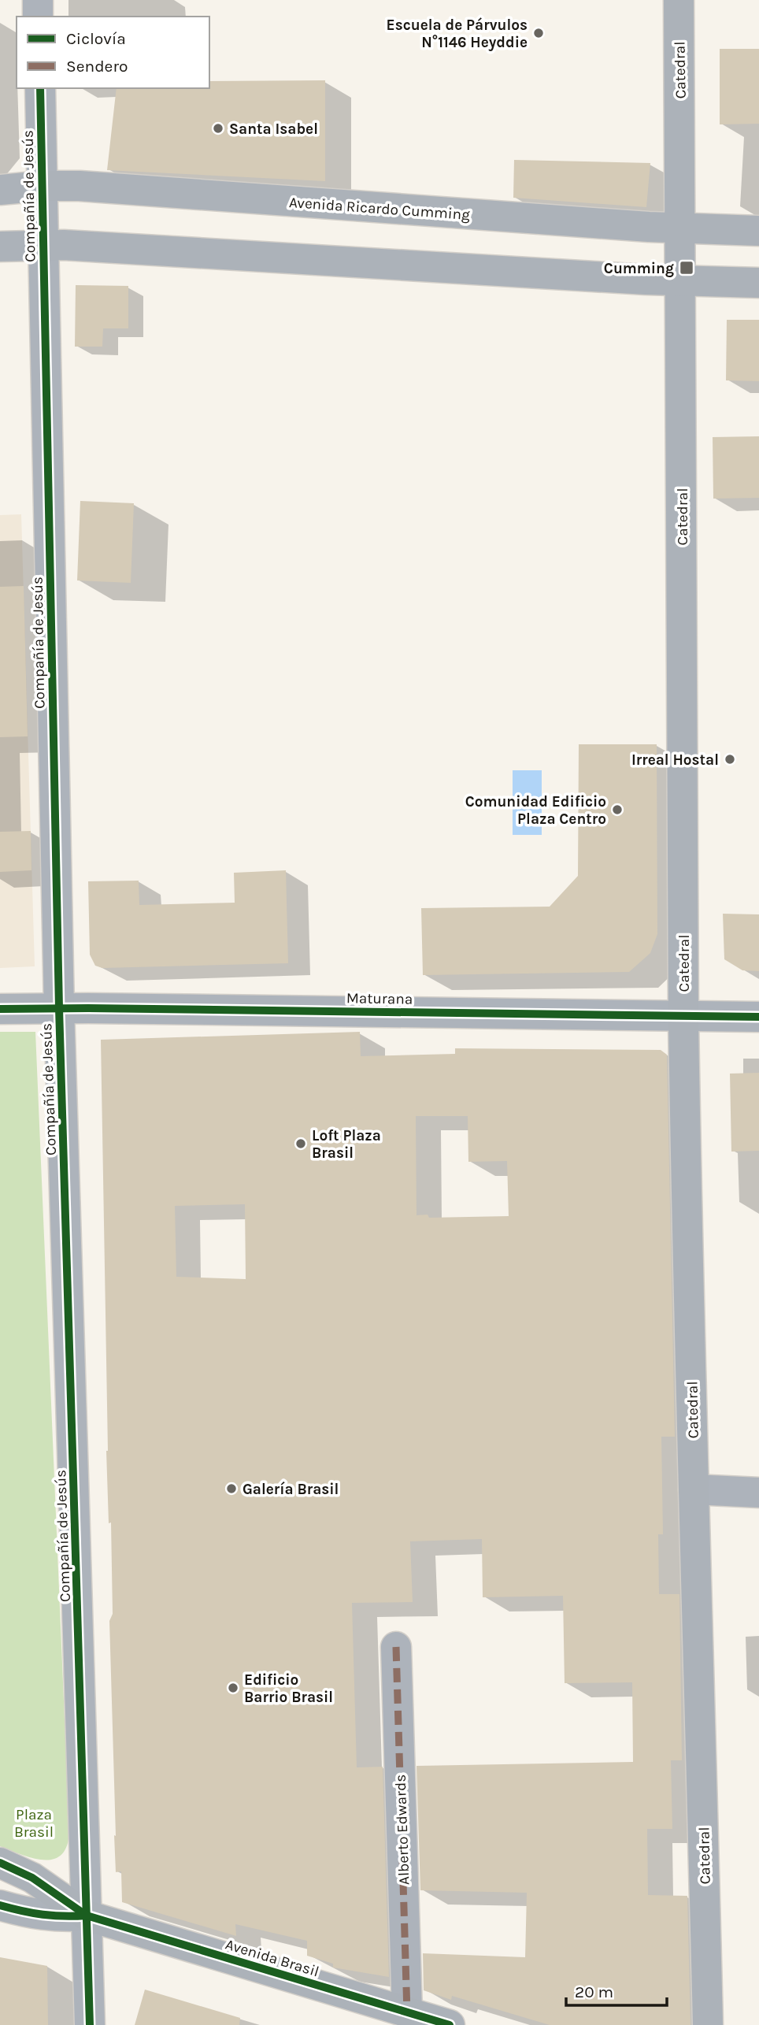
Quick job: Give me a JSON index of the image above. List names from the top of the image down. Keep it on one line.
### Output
{"streets":{"main road":["Catedral","Avenida Ricardo Cumming","Avenida Brasil"],"street":["Compañía de Jesús","Maturana","Alberto Edwards"]},"crossings":[["Catedral","Avenida Ricardo Cumming"],["Catedral","Maturana"],["Compañía de Jesús","Avenida Ricardo Cumming"],["Compañía de Jesús","Maturana"],["Compañía de Jesús","Avenida Brasil"],["Alberto Edwards","Avenida Brasil"]],"parks":["Plaza Brasil"],"places":{"other":["Escuela de Párvulos N°1146 Heyddie","Santa Isabel","Irreal Hostal","Comunidad Edificio Plaza Centro","Loft Plaza Brasil","Galería Brasil","Edificio Barrio Brasil"],"transit":["Cumming"]},"legend":["Ciclovía","Sendero"],"scale_bar":"20 m"}
